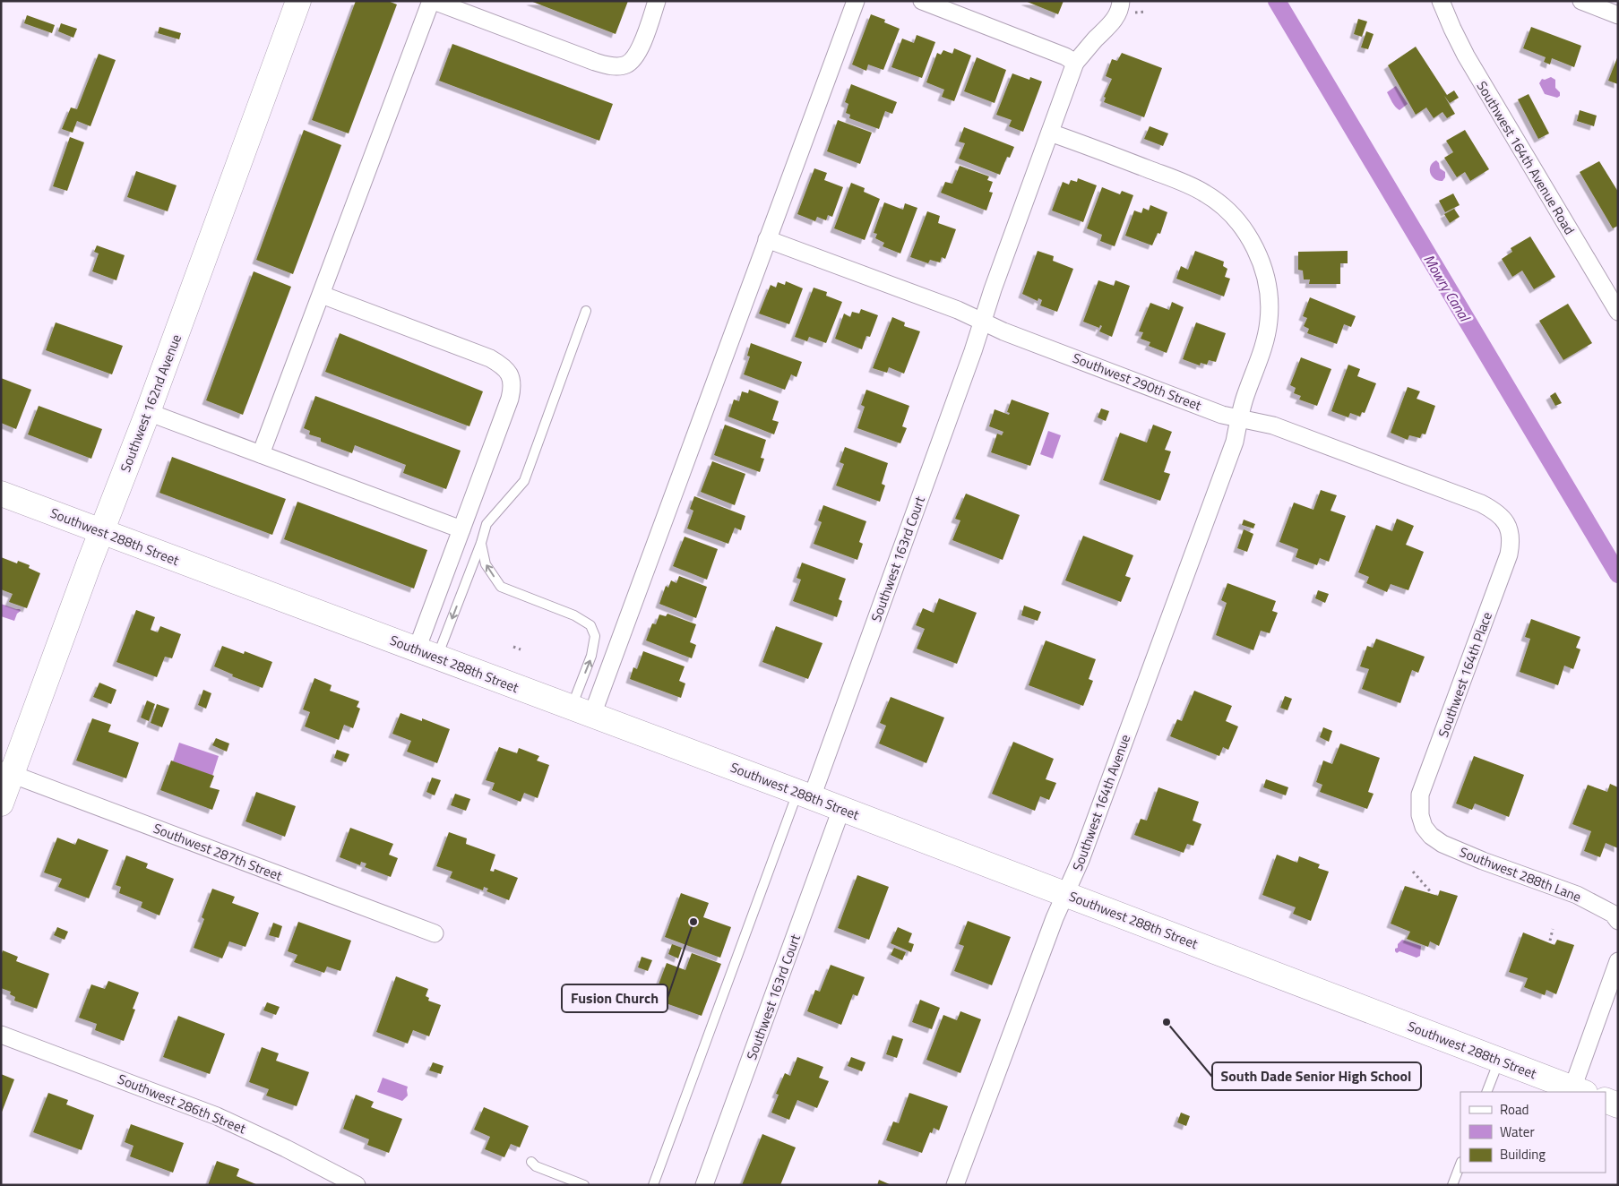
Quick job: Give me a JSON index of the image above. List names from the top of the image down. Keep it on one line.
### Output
{"streets":{"street":["Southwest 164th Avenue Road","Southwest 290th Street","Southwest 162nd Avenue","Southwest 288th Street","Southwest 163rd Court","Southwest 164th Place","Southwest 164th Avenue","Southwest 287th Street","Southwest 288th Lane","Southwest 286th Street"]},"crossings":[["Southwest 290th Street","Southwest 163rd Court"],["Southwest 290th Street","Southwest 164th Place"],["Southwest 290th Street","Southwest 164th Avenue"],["Southwest 162nd Avenue","Southwest 288th Street"],["Southwest 162nd Avenue","Southwest 287th Street"],["Southwest 288th Street","Southwest 163rd Court"],["Southwest 288th Street","Southwest 164th Avenue"],["Southwest 163rd Court","Southwest 164th Avenue"],["Southwest 164th Place","Southwest 288th Lane"]],"water":["Mowry Canal"],"places":["Fusion Church","South Dade Senior High School"],"legend":["Road","Water","Building"]}
